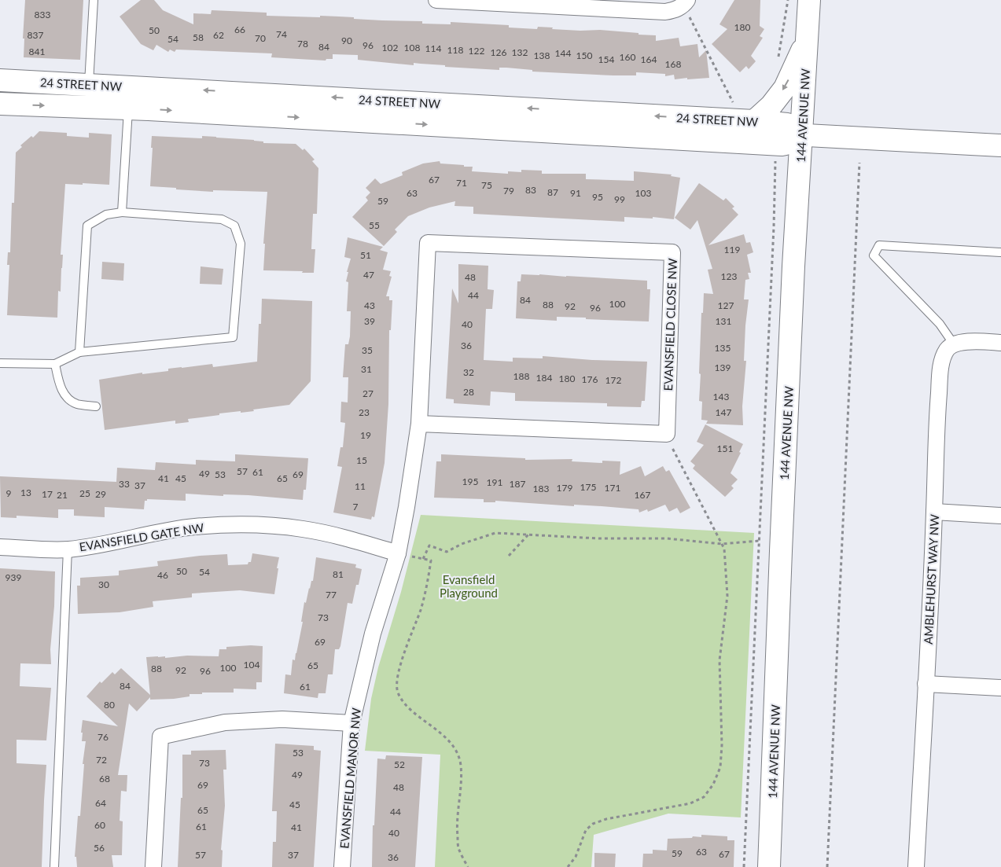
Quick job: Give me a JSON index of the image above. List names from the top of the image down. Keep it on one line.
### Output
{"streets":{"street":["24 STREET NW","144 AVENUE NW","EVANSFIELD CLOSE NW","EVANSFIELD GATE NW","AMBLEHURST WAY NW","EVANSFIELD MANOR NW"]},"crossings":[["24 STREET NW","144 AVENUE NW"],["EVANSFIELD CLOSE NW","EVANSFIELD GATE NW"],["EVANSFIELD CLOSE NW","EVANSFIELD MANOR NW"],["EVANSFIELD GATE NW","EVANSFIELD MANOR NW"]],"parks":["Evansfield Playground"],"house_numbers":["833","180","66","50","74","837","62","58","70","54","90","78","96","84","102","108","114","118","122","841","126","132","144","138","150","160","154","164","168","67","71","75","83","79","87","63","91","103","95","99","59","55","119","51","47","123","48","44","84","100","88","43","127","92","96","39","131","40","36","135","35","139","31","32","188","184","180","176","172","28","27","143","23","147","19","151","15","57","61","49","53","69","41","45","65","195","191","33","187","37","11","175","179","171","183","13","9","25","17","29","21","167","7","50","54","81","46","939","30","77","73","69","104","65","100","88","92","96","84","61","80","76","53","72","73","52","49","68","69","48","64","45","65","44","60","61","41","40","56","63","59","67","57","37","36"]}
